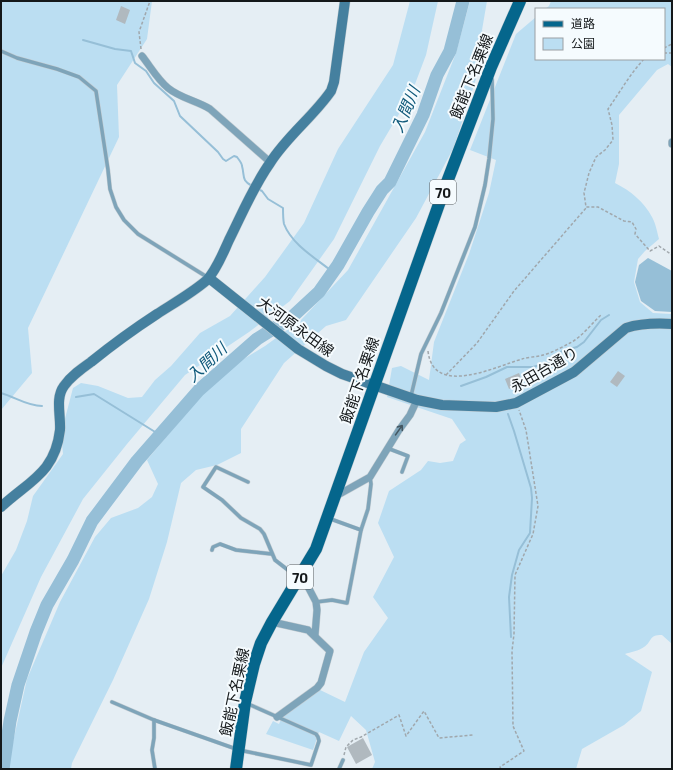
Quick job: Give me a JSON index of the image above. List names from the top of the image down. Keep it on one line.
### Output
{"streets":{"main road":["飯能下名栗線","70"],"street":["大河原永田線","永田台通り"]},"crossings":[["飯能下名栗線","大河原永田線"],["飯能下名栗線","永田台通り"],["大河原永田線","永田台通り"]],"water":["入間川"],"legend":["道路","公園"]}
